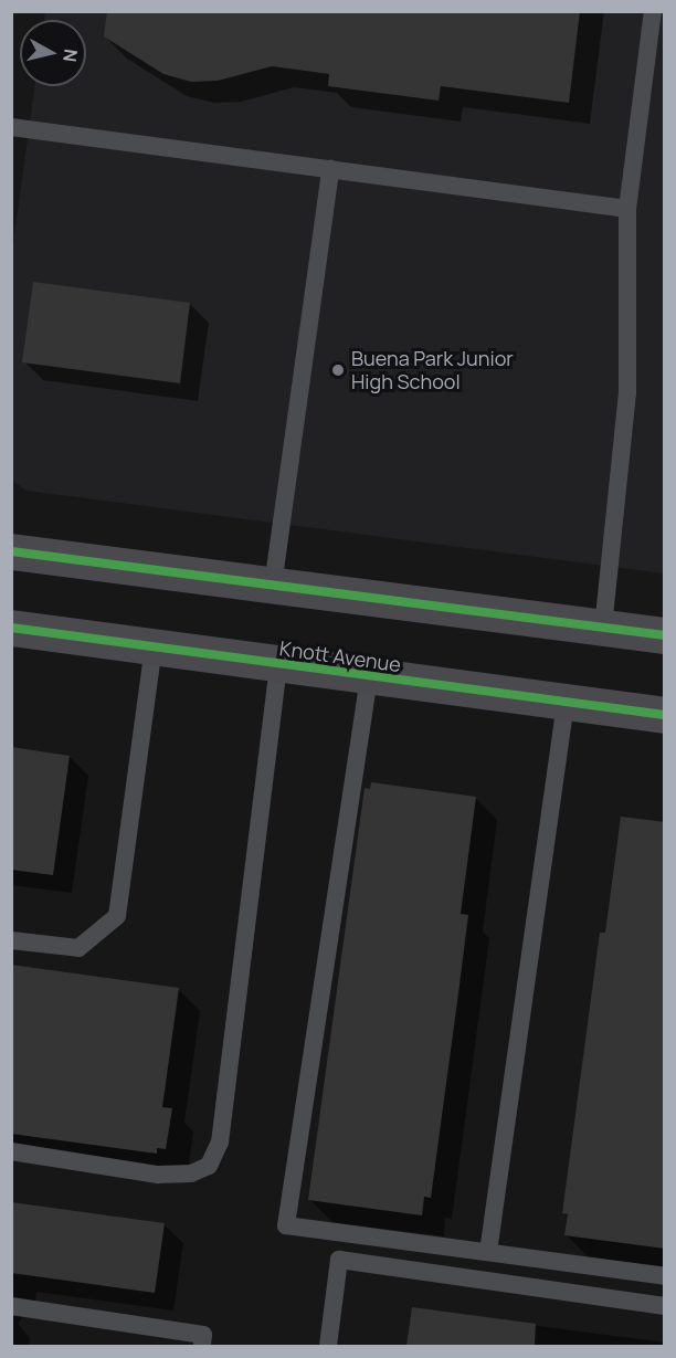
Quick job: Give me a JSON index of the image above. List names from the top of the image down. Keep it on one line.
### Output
{"streets":{"main road":["Knott Avenue"]},"places":["Buena Park Junior High School"],"north":"right"}
